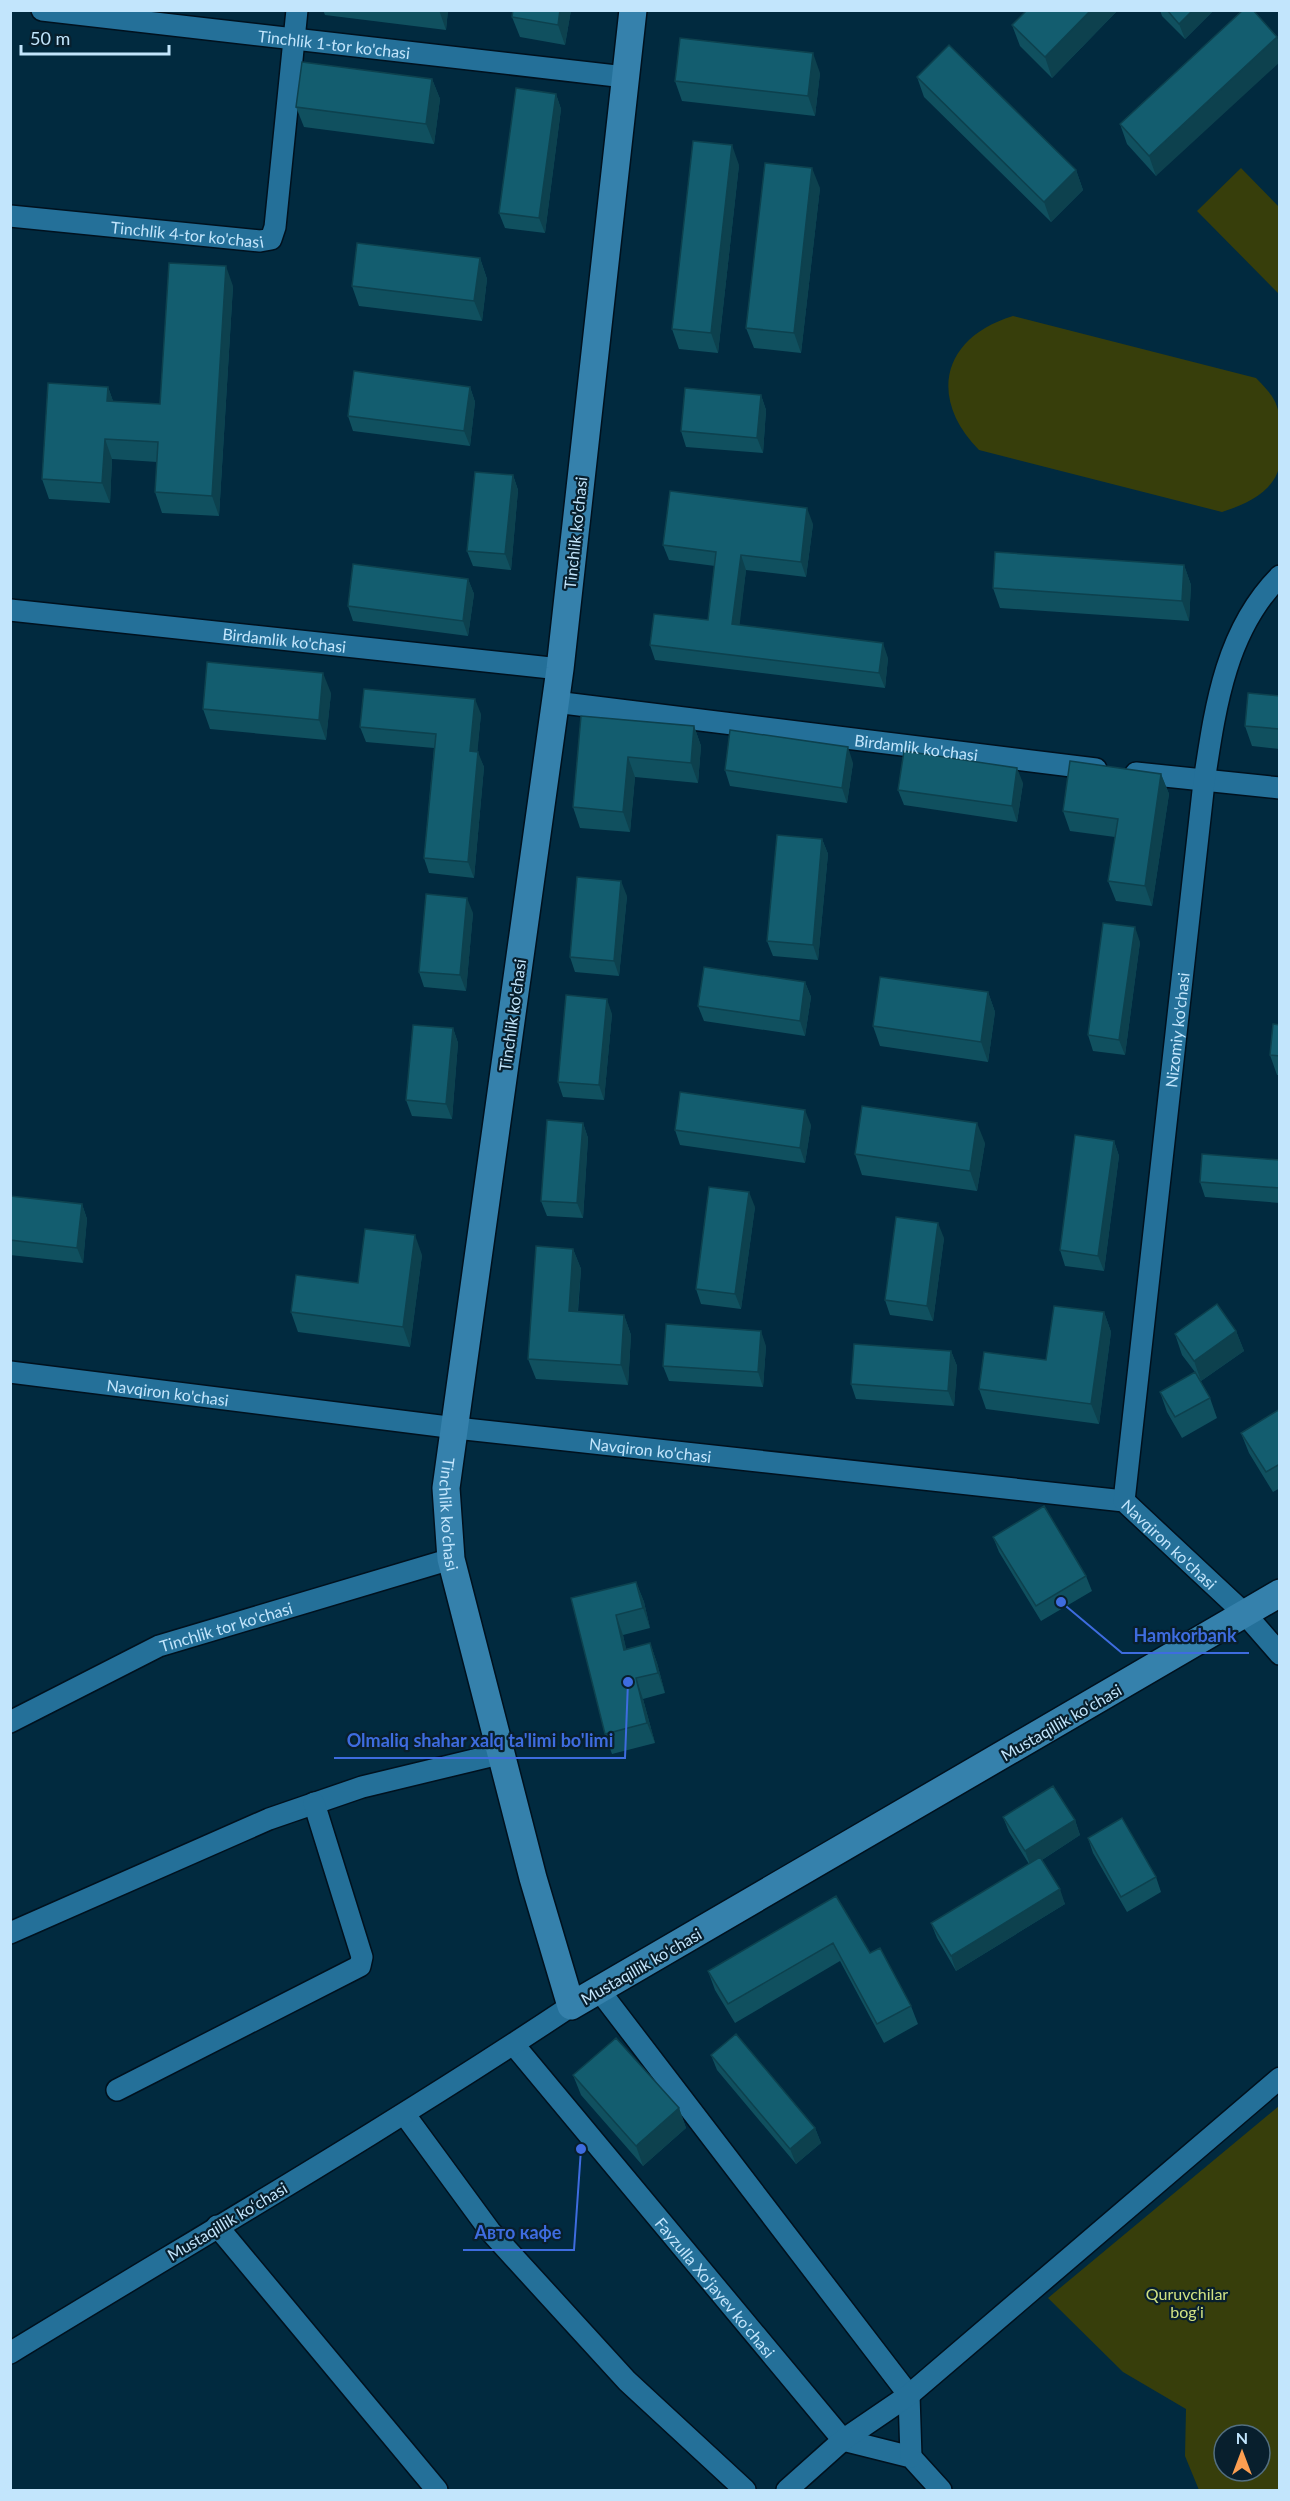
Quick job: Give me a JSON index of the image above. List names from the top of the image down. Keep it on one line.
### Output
{"streets":{"main road":["Tinchlik ko'chasi","Mustaqillik koʻchasi"],"street":["Tinchlik 1-tor ko'chasi","Tinchlik 4-tor ko'chasi","Birdamlik ko'chasi","Nizomiy ko'chasi","Navqiron ko'chasi","Tinchlik tor ko'chasi","Fayzulla Xo‘jayev ko'chasi"]},"crossings":[["Tinchlik 1-tor ko'chasi","Tinchlik 4-tor ko'chasi"],["Tinchlik 1-tor ko'chasi","Tinchlik ko'chasi"],["Tinchlik ko'chasi","Birdamlik ko'chasi"],["Tinchlik ko'chasi","Navqiron ko'chasi"],["Tinchlik ko'chasi","Tinchlik tor ko'chasi"],["Tinchlik ko'chasi","Mustaqillik koʻchasi"],["Birdamlik ko'chasi","Nizomiy ko'chasi"],["Nizomiy ko'chasi","Navqiron ko'chasi"],["Navqiron ko'chasi","Mustaqillik koʻchasi"],["Mustaqillik koʻchasi","Fayzulla Xo‘jayev ko'chasi"]],"parks":["Quruvchilar bogʻi"],"places":["Hamkorbank","Olmaliq shahar xalq ta'limi bo'limi","Авто кафе"],"scale_bar":"50 m","north":"top"}
